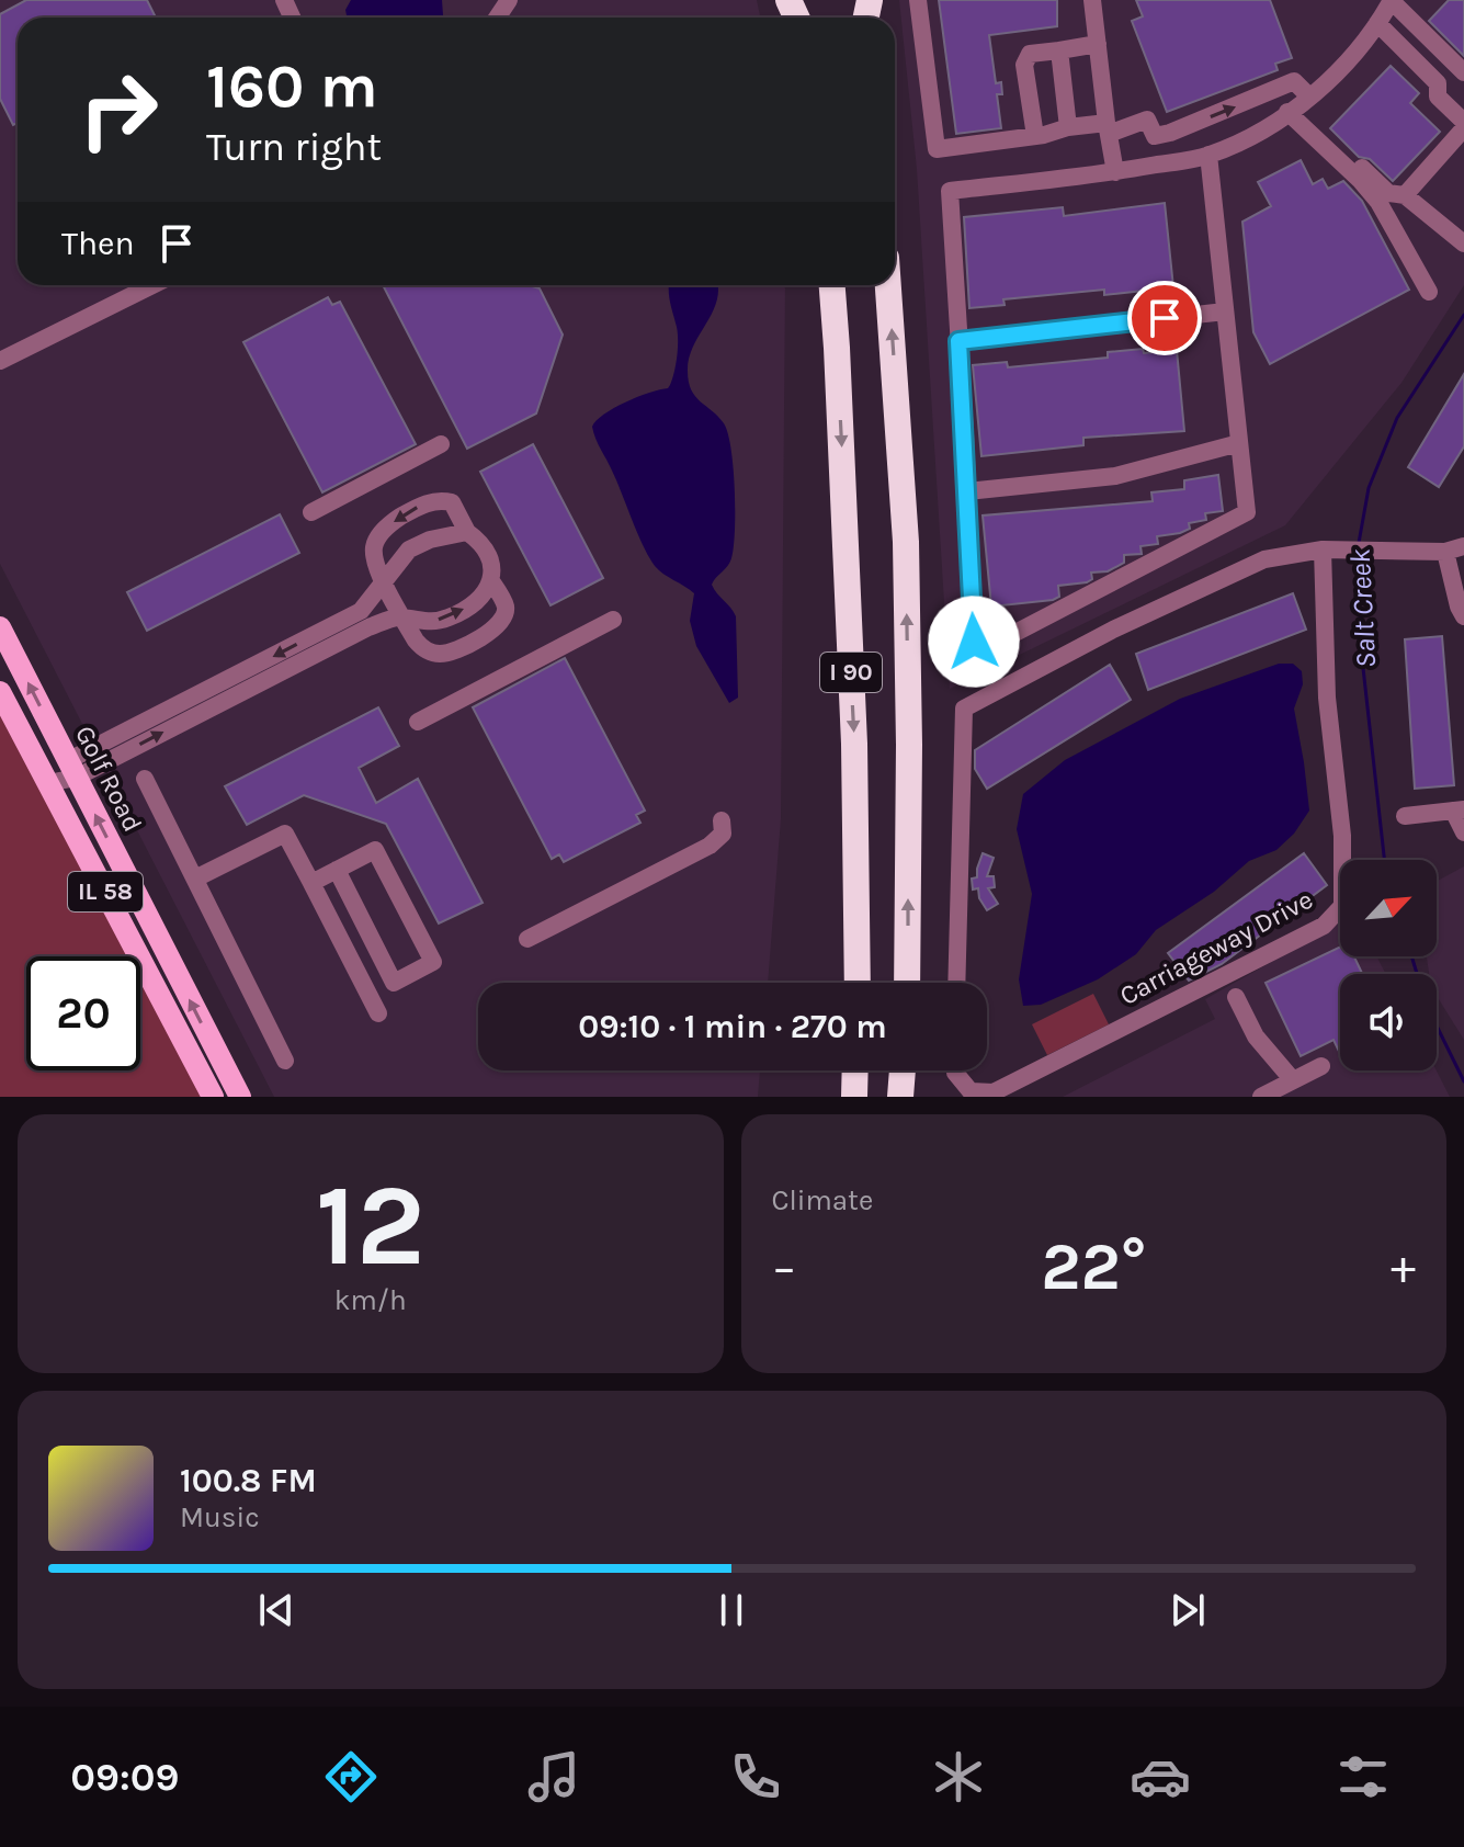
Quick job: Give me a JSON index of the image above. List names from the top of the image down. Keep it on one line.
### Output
{"streets":{"highway":["I 90"],"main road":["Golf Road","IL 58"],"street":["Carriageway Drive"]},"water":["Salt Creek"],"north":"top right","page":{"turn":["160 m","Turn right"],"then":"Then","limit":"20","trip":"09:10 · 1 min · 270 m","tile":[["12","km/h"],"Climate"],"heat":["−","22°","+"],"song":["100.8 FM","Music"],"tabs":"09:09"}}
